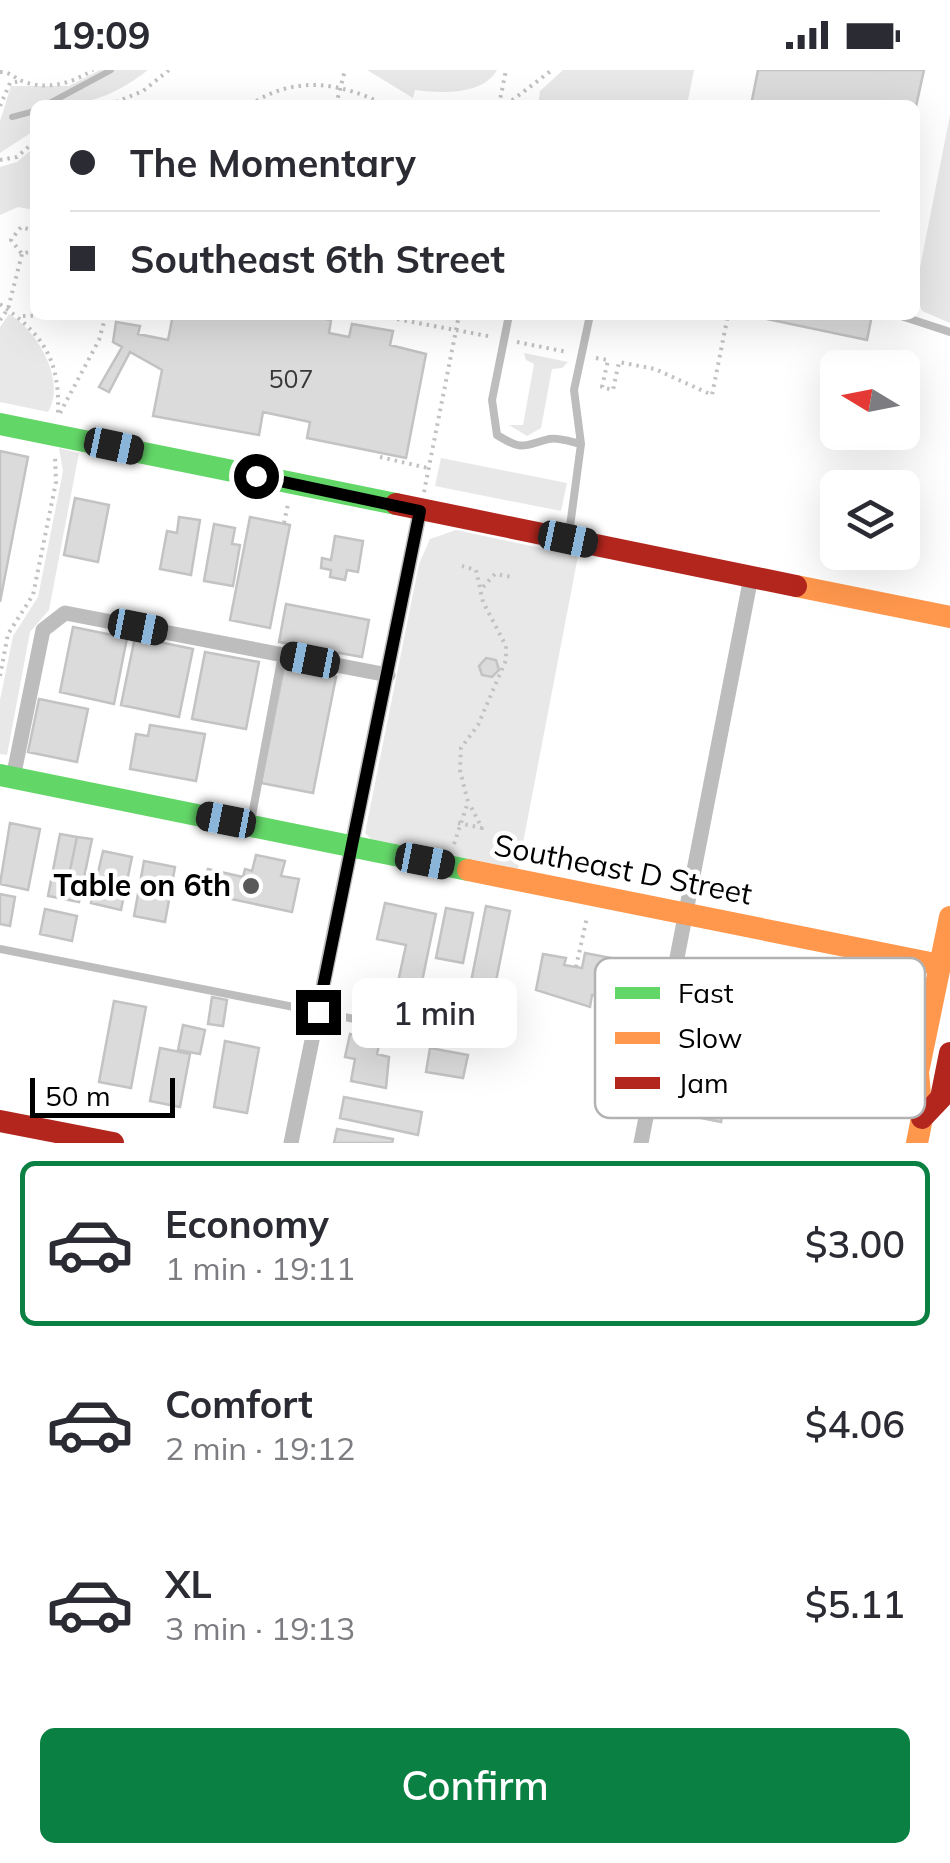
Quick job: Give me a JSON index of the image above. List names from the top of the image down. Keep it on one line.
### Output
{"streets":{"street":["Southeast D Street"]},"places":["Table on 6th"],"house_numbers":["507"],"legend":["Fast","Slow","Jam"],"scale_bar":"50 m","north":"left","page":{"status":"19:09","banner":["The Momentary","Southeast 6th Street"],"bubble":"1 min","scale":"50 m","list":[{"name":"Economy","note":"1 min · 19:11","value":"$3.00"},{"name":"Comfort","note":"2 min · 19:12","value":"$4.06"},{"name":"XL","note":"3 min · 19:13","value":"$5.11"}],"buttons":"Confirm"}}
